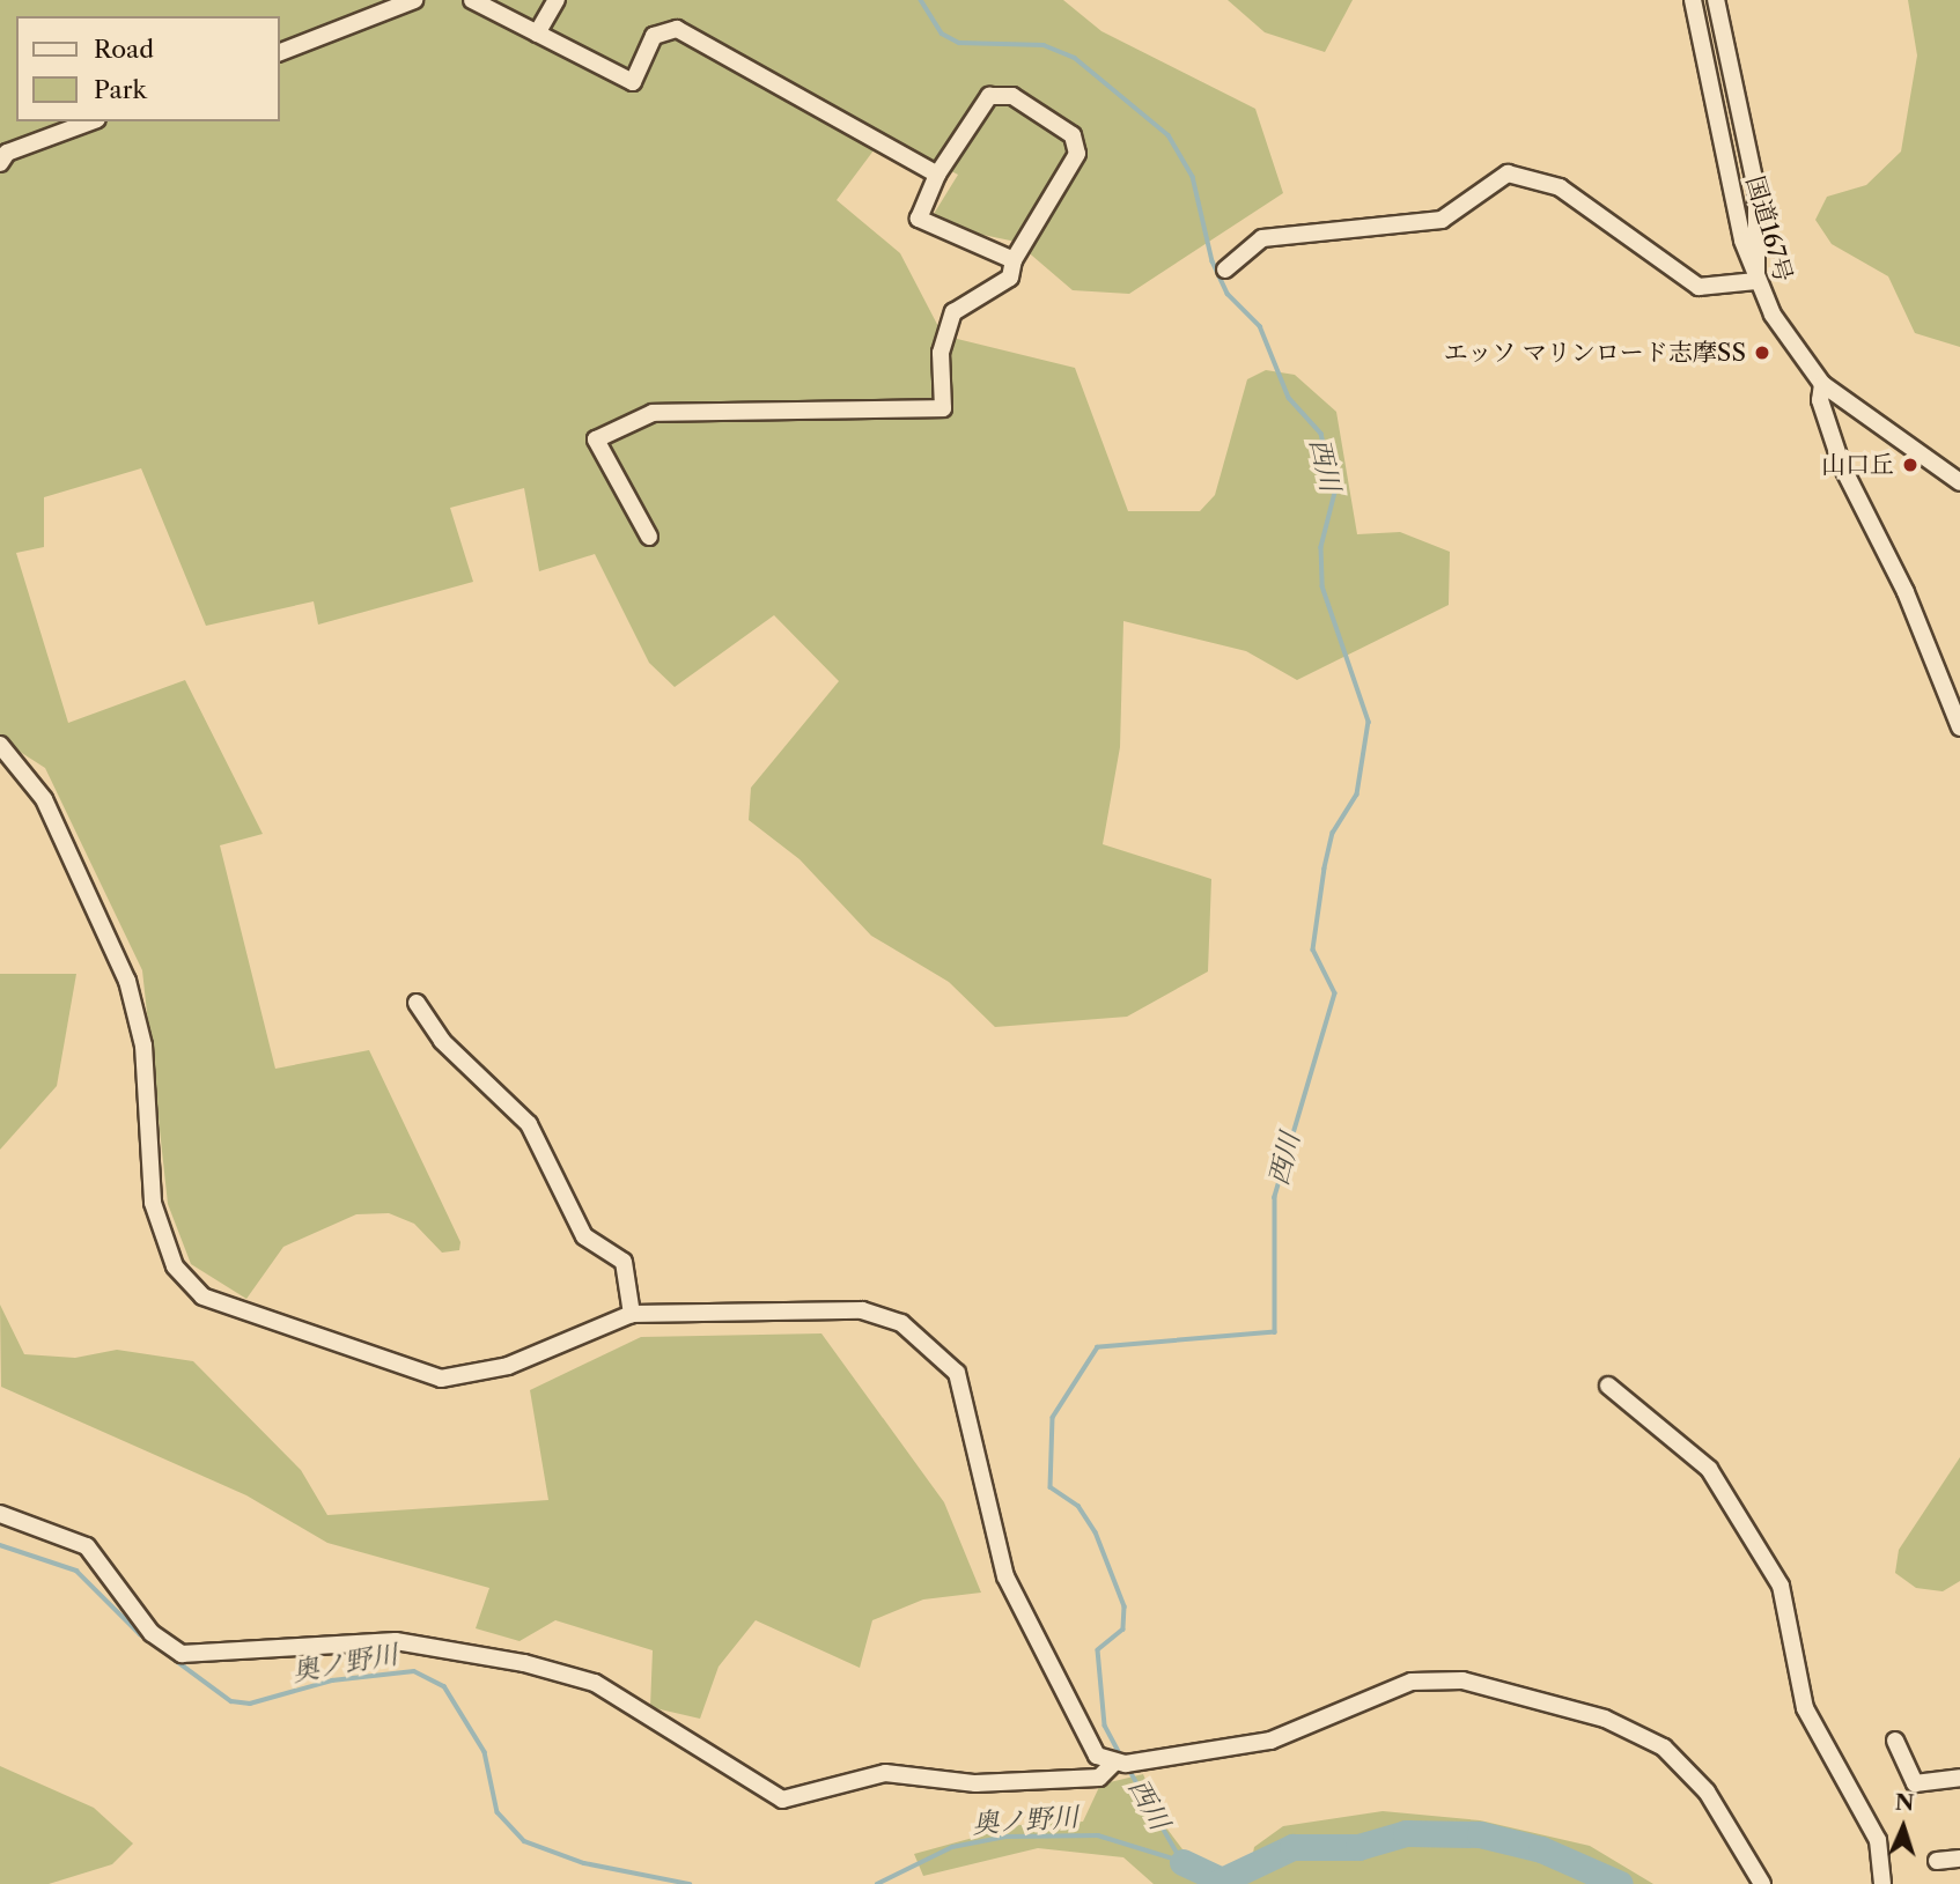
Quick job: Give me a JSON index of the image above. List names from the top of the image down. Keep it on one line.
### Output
{"streets":{"street":["国道167号"]},"water":["西川","奥ノ野川"],"places":["エッソ マリンロード志摩SS","山口丘"],"legend":["Road","Park"],"north":"top"}
